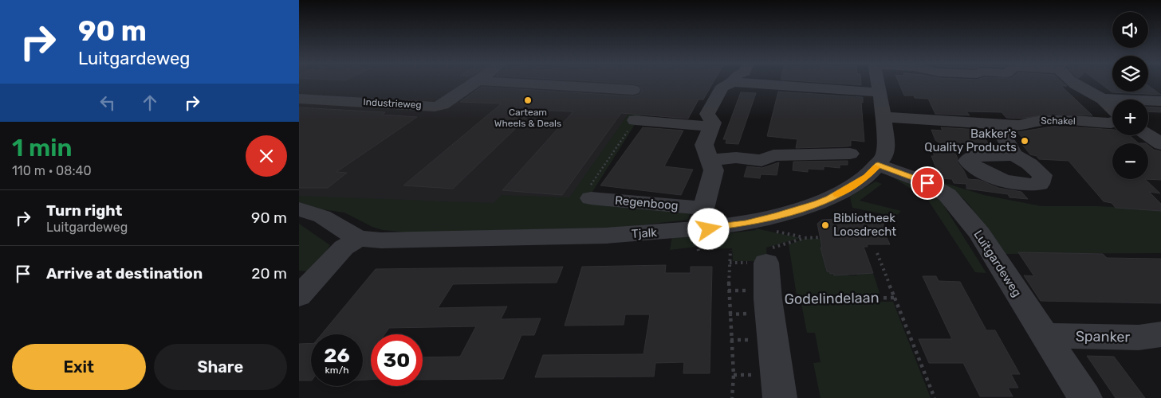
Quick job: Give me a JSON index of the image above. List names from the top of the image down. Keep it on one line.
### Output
{"streets":{"street":["Industrieweg","Schakel","Regenboog","Tjalk","Luitgardeweg","Godelindelaan","Spanker"]},"crossings":[["Schakel","Tjalk"],["Regenboog","Tjalk"],["Tjalk","Luitgardeweg"],["Luitgardeweg","Spanker"]],"places":["Carteam Wheels & Deals","Bakker's Quality Products","Bibliotheek Loosdrecht"],"page":{"turn":["90 m","Luitgardeweg"],"map_buttons":["+","−"],"heading":["1 min","110 m · 08:40"],"list":[{"name":"Turn right","note":"Luitgardeweg","value":"90 m"},{"name":"Arrive at destination","value":"20 m"}],"speed":"26 km/h","limit":"30","buttons":["Exit","Share"]}}
